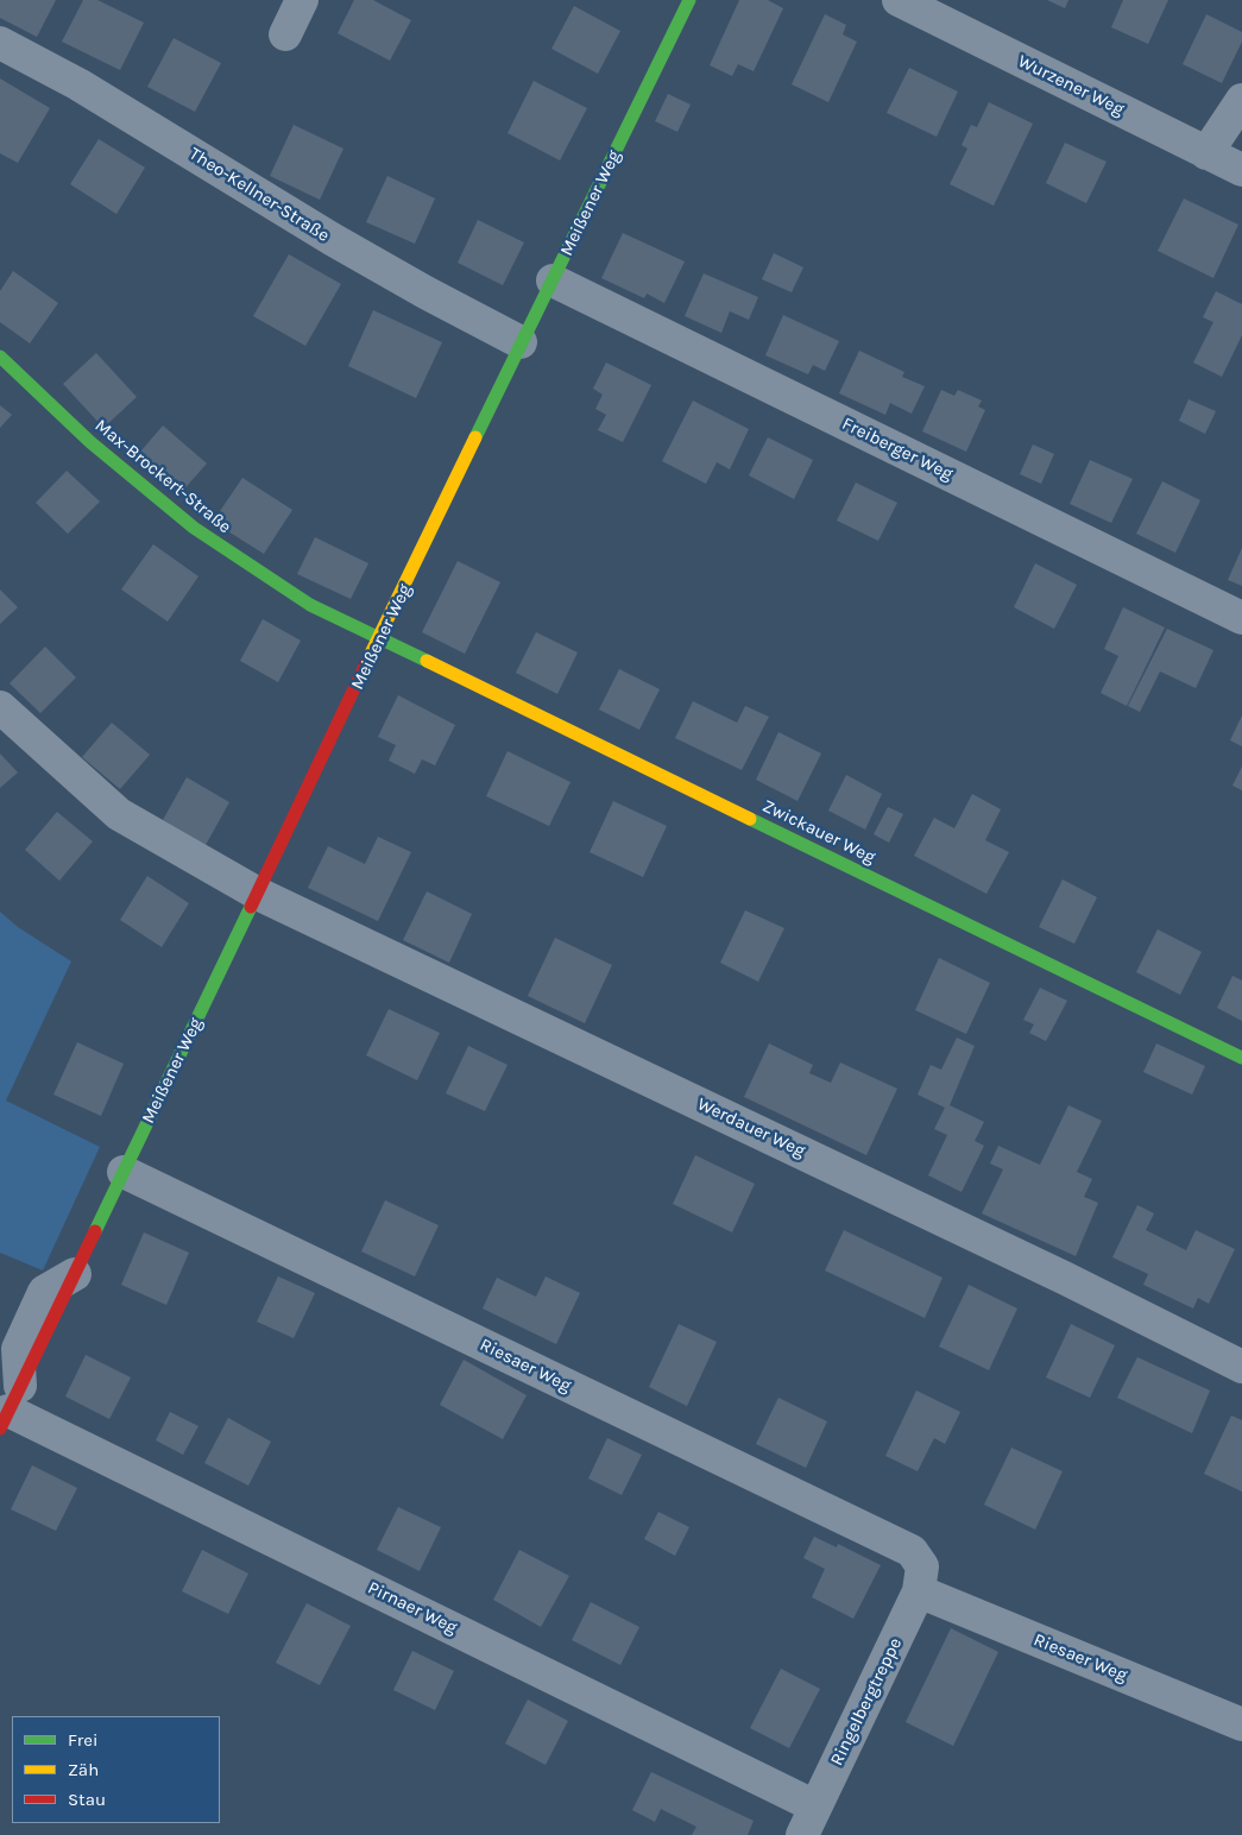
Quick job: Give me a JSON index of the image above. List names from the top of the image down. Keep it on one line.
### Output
{"streets":{"street":["Wurzener Weg","Theo-Kellner-Straße","Meißener Weg","Freiberger Weg","Max-Brockert-Straße","Zwickauer Weg","Werdauer Weg","Riesaer Weg","Pirnaer Weg","Ringelbergtreppe"]},"crossings":[["Theo-Kellner-Straße","Meißener Weg"],["Meißener Weg","Freiberger Weg"],["Meißener Weg","Max-Brockert-Straße"],["Meißener Weg","Zwickauer Weg"],["Meißener Weg","Werdauer Weg"],["Meißener Weg","Riesaer Weg"],["Meißener Weg","Pirnaer Weg"],["Max-Brockert-Straße","Zwickauer Weg"],["Riesaer Weg","Ringelbergtreppe"],["Pirnaer Weg","Ringelbergtreppe"]],"legend":["Frei","Zäh","Stau"]}
